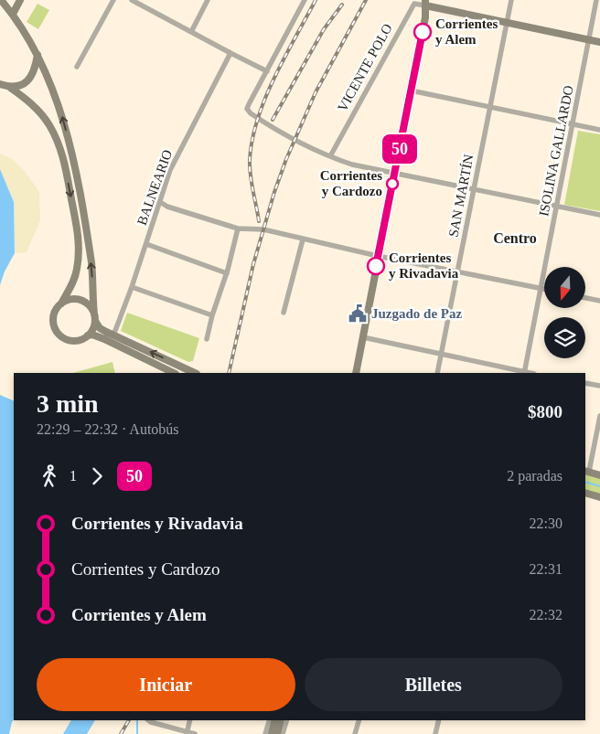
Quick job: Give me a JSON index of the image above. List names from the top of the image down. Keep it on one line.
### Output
{"streets":{"street":["VICENTE POLO","ISOLINA GALLARDO","BALNEARIO","SAN MARTÍN"]},"districts":["Centro"],"places":{"other":["Corrientes y Alem","Corrientes y Cardozo","Corrientes y Rivadavia"],"public building":["Juzgado de Paz"]},"lines":["bus line 50"],"north":"bottom","page":{"on_map":"50","heading":["3 min","22:29 – 22:32 · Autobús","$800"],"legs":["1","50","2 paradas"],"list":[{"name":"Corrientes y Rivadavia","value":"22:30"},{"name":"Corrientes y Cardozo","value":"22:31"},{"name":"Corrientes y Alem","value":"22:32"}],"buttons":["Iniciar","Billetes"]}}
